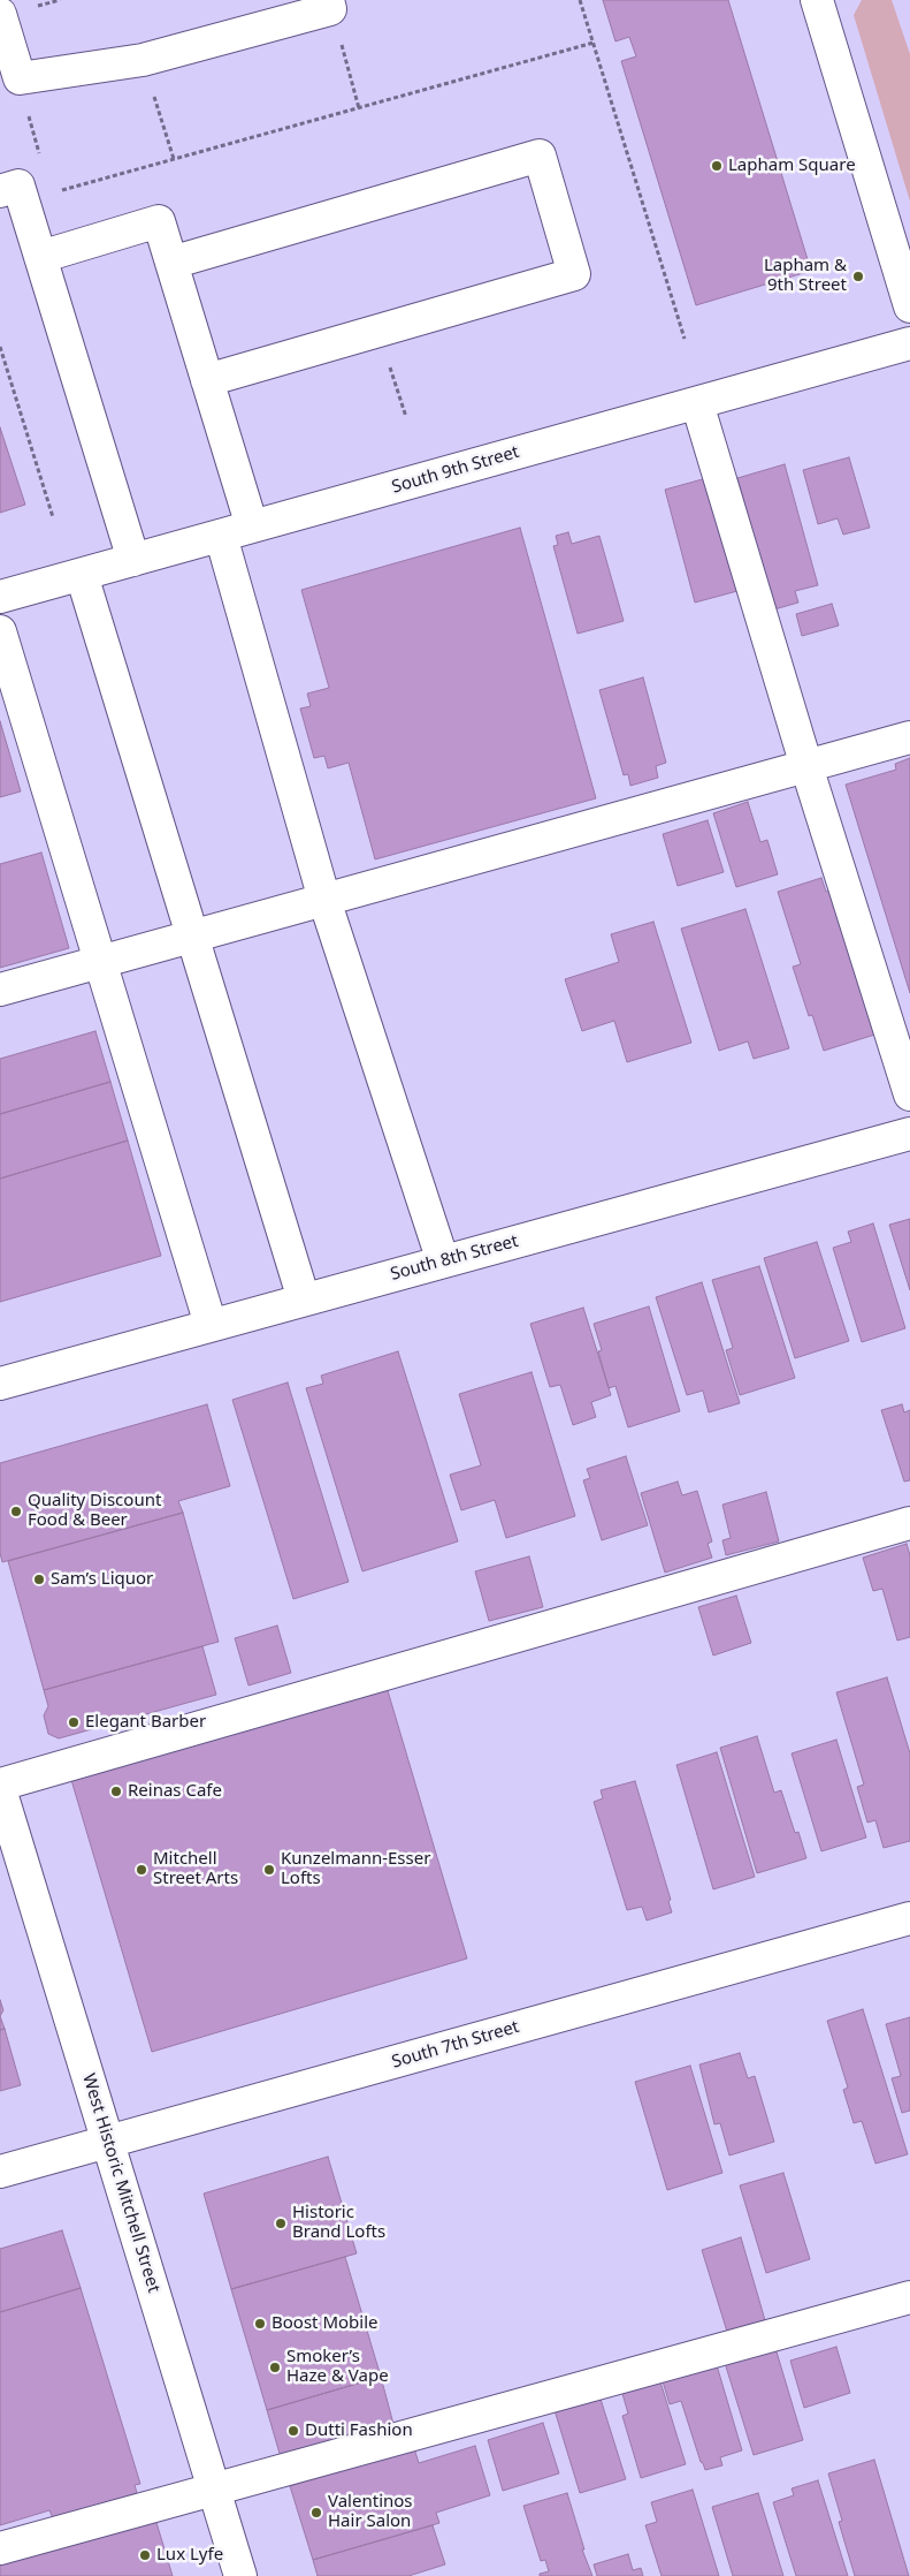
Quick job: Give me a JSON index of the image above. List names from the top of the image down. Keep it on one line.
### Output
{"streets":{"street":["South 9th Street","South 8th Street","South 7th Street","West Historic Mitchell Street"]},"crossings":[["South 7th Street","West Historic Mitchell Street"]],"places":["Lapham Square","Lapham & 9th Street","Quality Discount Food & Beer","Sam’s Liquor","Elegant Barber","Reinas Cafe","Mitchell Street Arts","Kunzelmann-Esser Lofts","Historic Brand Lofts","Boost Mobile","Smoker’s Haze & Vape","Dutti Fashion","Valentinos Hair Salon","Lux Lyfe"]}
